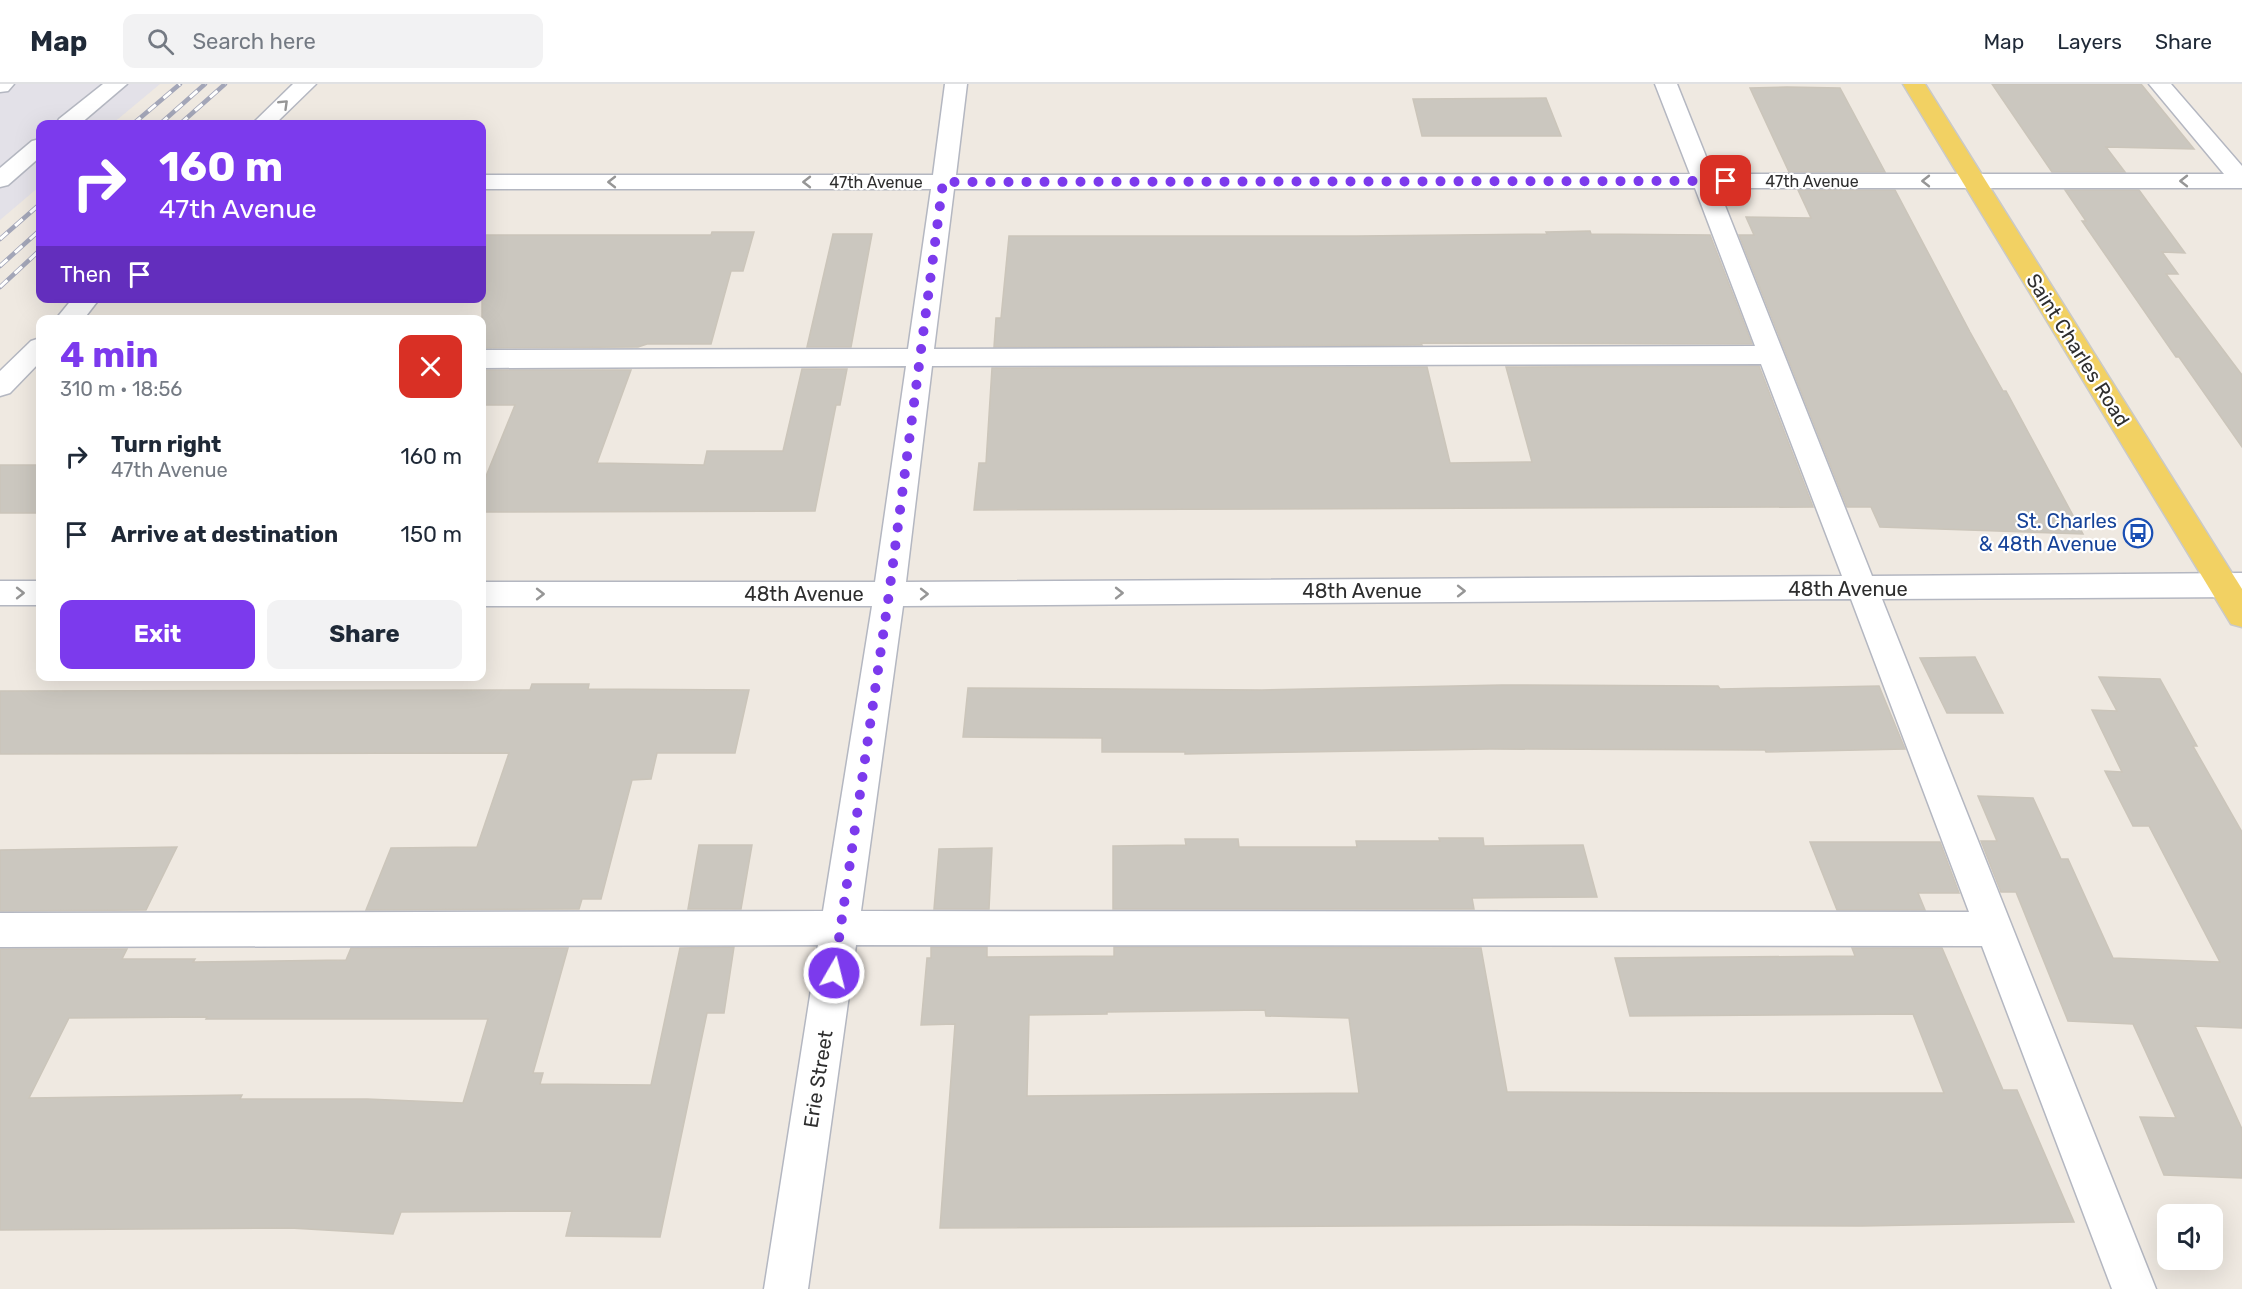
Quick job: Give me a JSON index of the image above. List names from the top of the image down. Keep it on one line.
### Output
{"streets":{"main road":["Saint Charles Road"],"street":["47th Avenue","48th Avenue","Erie Street"]},"crossings":[["47th Avenue","Saint Charles Road"],["47th Avenue","Erie Street"],["Saint Charles Road","48th Avenue"],["48th Avenue","Erie Street"]],"places":{"bus stop":["St. Charles & 48th Avenue"]},"page":{"header":"Map","search":"Search here","nav":["Map","Layers","Share"],"turn":["160 m","47th Avenue"],"then":"Then","heading":["4 min","310 m · 18:56"],"list":[{"name":"Turn right","note":"47th Avenue","value":"160 m"},{"name":"Arrive at destination","value":"150 m"}],"buttons":["Exit","Share"]}}
